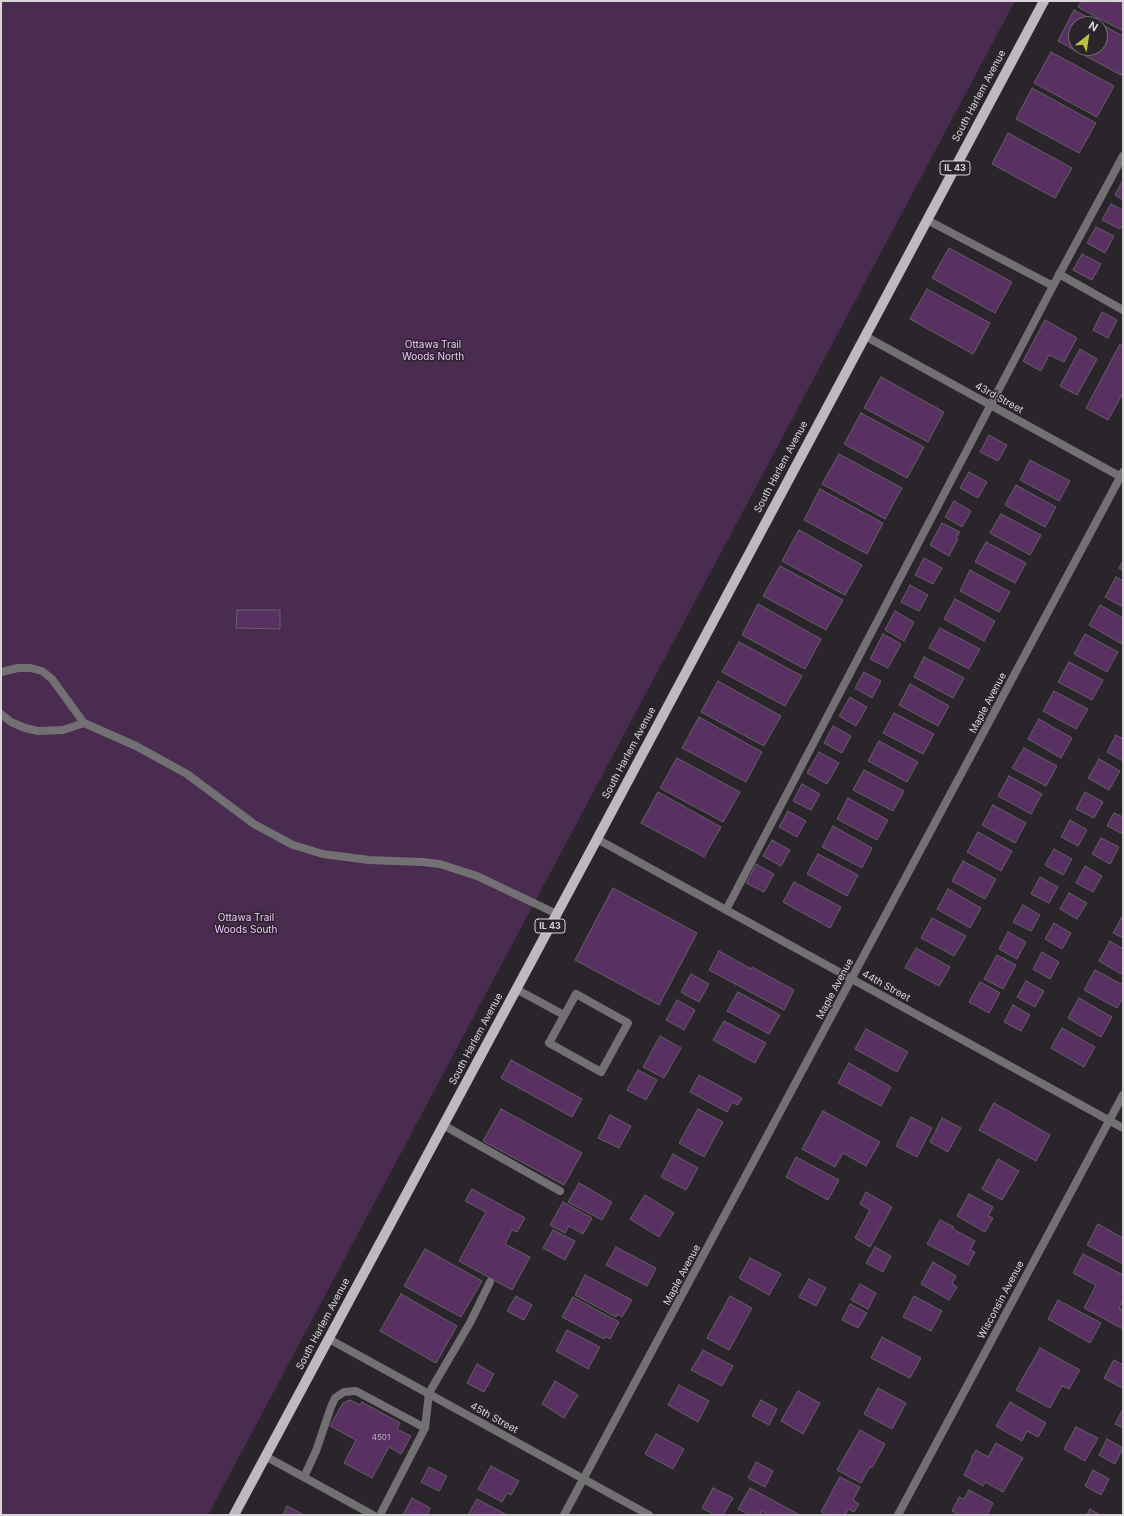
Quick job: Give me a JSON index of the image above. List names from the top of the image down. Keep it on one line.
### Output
{"streets":{"main road":["South Harlem Avenue","IL 43"],"street":["43rd Street","Maple Avenue","44th Street","Wisconsin Avenue","45th Street"]},"crossings":[["South Harlem Avenue","43rd Street"],["South Harlem Avenue","44th Street"],["South Harlem Avenue","45th Street"],["43rd Street","Maple Avenue"],["Maple Avenue","44th Street"],["Maple Avenue","45th Street"],["44th Street","Wisconsin Avenue"]],"parks":["Ottawa Trail Woods North","Ottawa Trail Woods South"],"house_numbers":["4501"],"north":"top right"}
